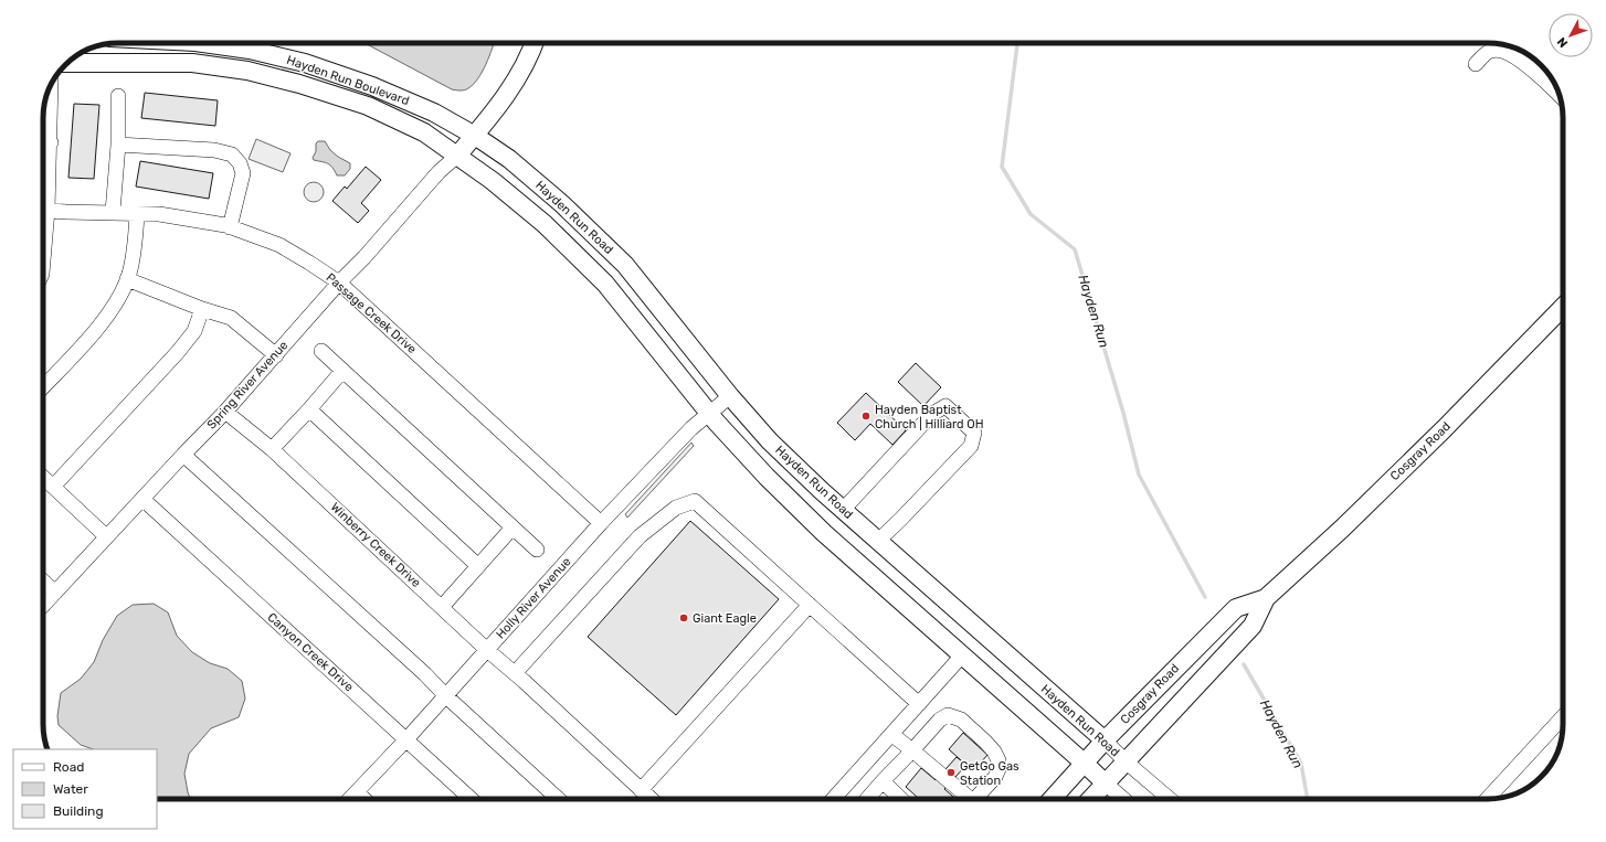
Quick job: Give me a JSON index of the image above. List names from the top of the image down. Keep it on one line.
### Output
{"streets":{"main road":["Hayden Run Boulevard","Hayden Run Road","Cosgray Road"],"street":["Passage Creek Drive","Spring River Avenue","Winberry Creek Drive","Holly River Avenue","Canyon Creek Drive"]},"crossings":[["Hayden Run Boulevard","Hayden Run Road"],["Hayden Run Boulevard","Spring River Avenue"],["Hayden Run Road","Cosgray Road"],["Hayden Run Road","Holly River Avenue"],["Passage Creek Drive","Spring River Avenue"],["Passage Creek Drive","Holly River Avenue"],["Spring River Avenue","Winberry Creek Drive"],["Spring River Avenue","Canyon Creek Drive"],["Winberry Creek Drive","Holly River Avenue"],["Holly River Avenue","Canyon Creek Drive"]],"water":["Hayden Run"],"places":["Hayden Baptist Church | Hilliard OH","Giant Eagle","GetGo Gas Station"],"legend":["Road","Water","Building"],"north":"bottom left"}
